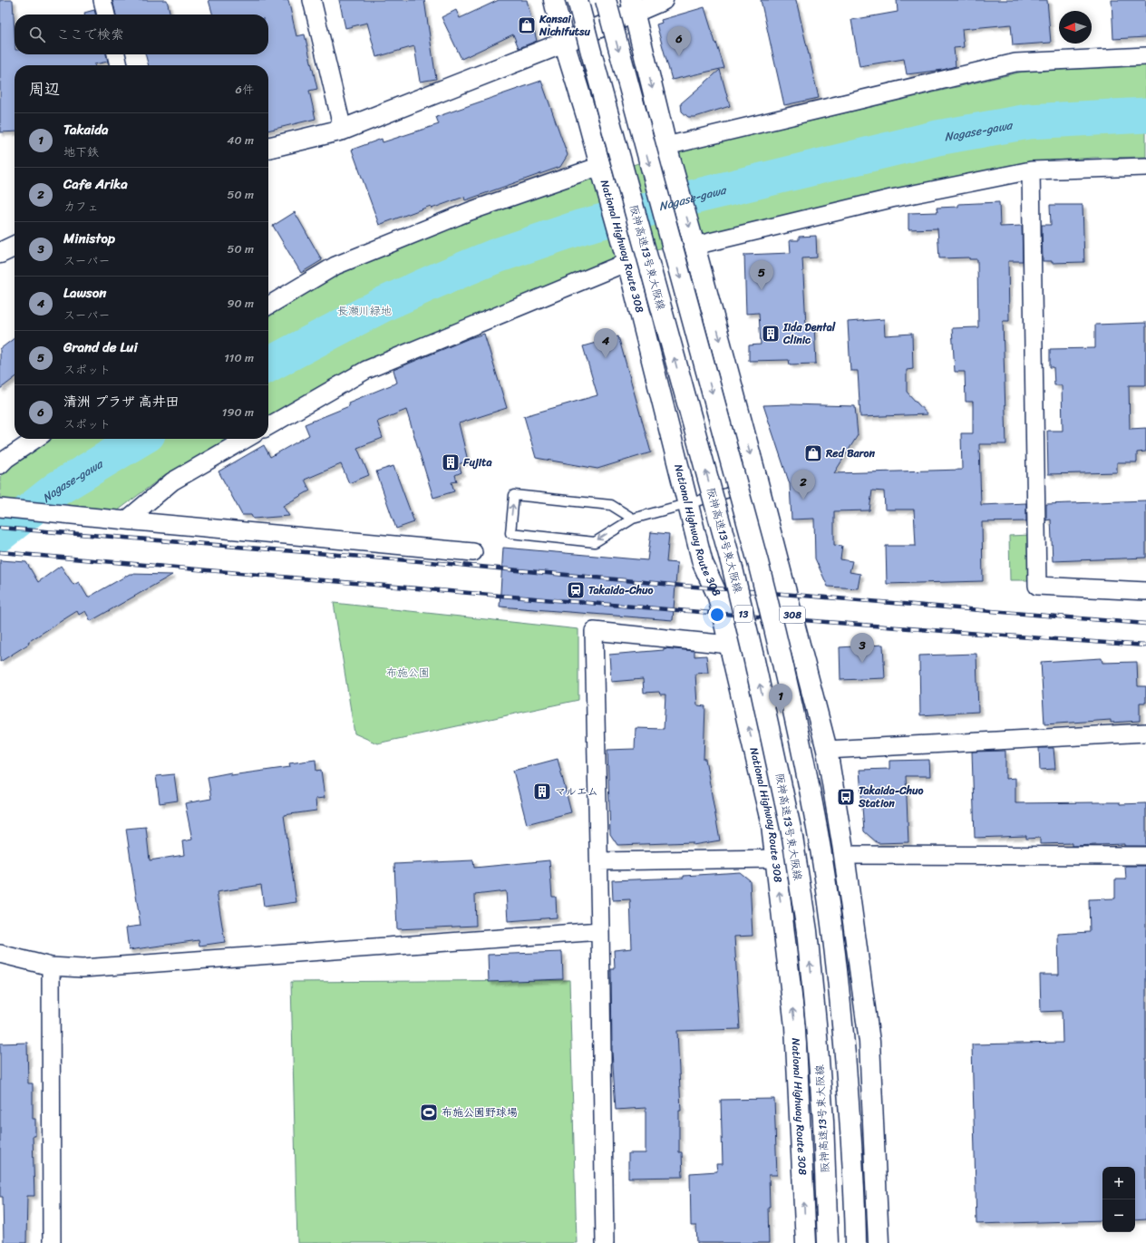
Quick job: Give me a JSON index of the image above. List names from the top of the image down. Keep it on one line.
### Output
{"streets":{"main road":["National Highway Route 308","阪神高速13号東大阪線","13","308"]},"water":["Nagase-gawa"],"parks":["長瀬川緑地","布施公園"],"places":{"shop":["Kansai Nichifutsu","Red Baron"],"building":["Iida Dental Clinic","Fujita","マルエム"],"station":["Takaida-Chuo"],"bus stop":["Takaida-Chuo Station"],"sports":["布施公園野球場"]},"north":"left","page":{"search":"ここで検索","pins":["6","5","4","2","3","1"],"heading":["周辺","6件"],"list":[{"mark":"1","name":"Takaida","note":"地下鉄","value":"40 m"},{"mark":"2","name":"Cafe Arika","note":"カフェ","value":"50 m"},{"mark":"3","name":"Ministop","note":"スーパー","value":"50 m"},{"mark":"4","name":"Lawson","note":"スーパー","value":"90 m"},{"mark":"5","name":"Grand de Lui","note":"スポット","value":"110 m"},{"mark":"6","name":"清洲 プラザ 高井田","note":"スポット","value":"190 m"}],"map_buttons":["+","−"]}}
